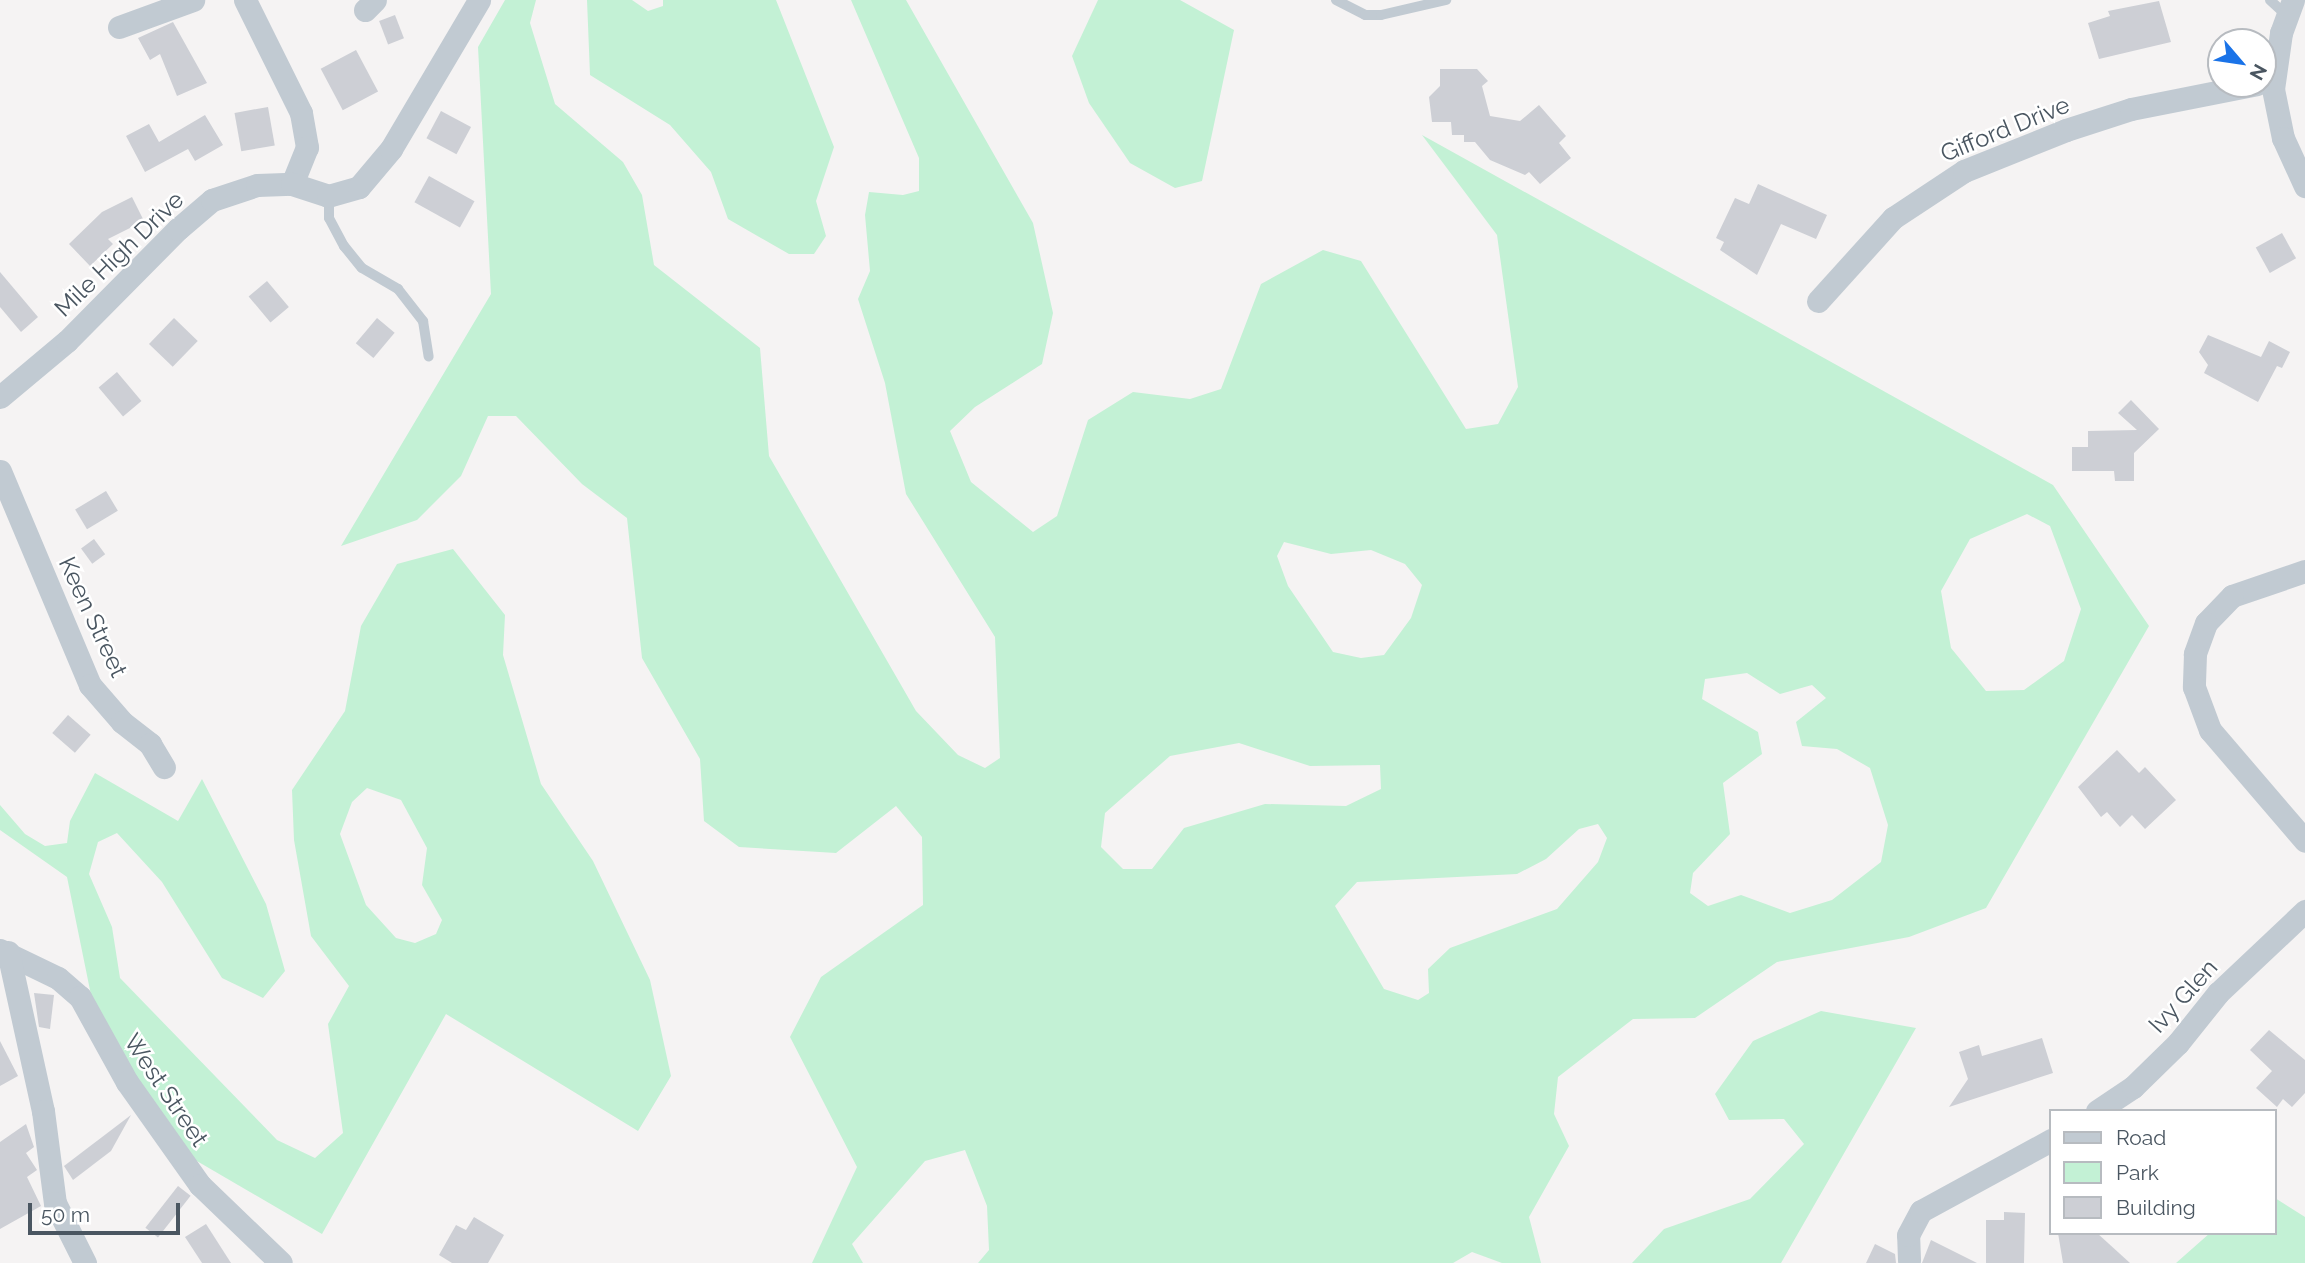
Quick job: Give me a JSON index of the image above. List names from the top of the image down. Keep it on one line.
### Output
{"streets":{"street":["Gifford Drive","Mile High Drive","Keen Street","Ivy Glen","West Street"]},"legend":["Road","Park","Building"],"scale_bar":"50 m","north":"bottom right"}
